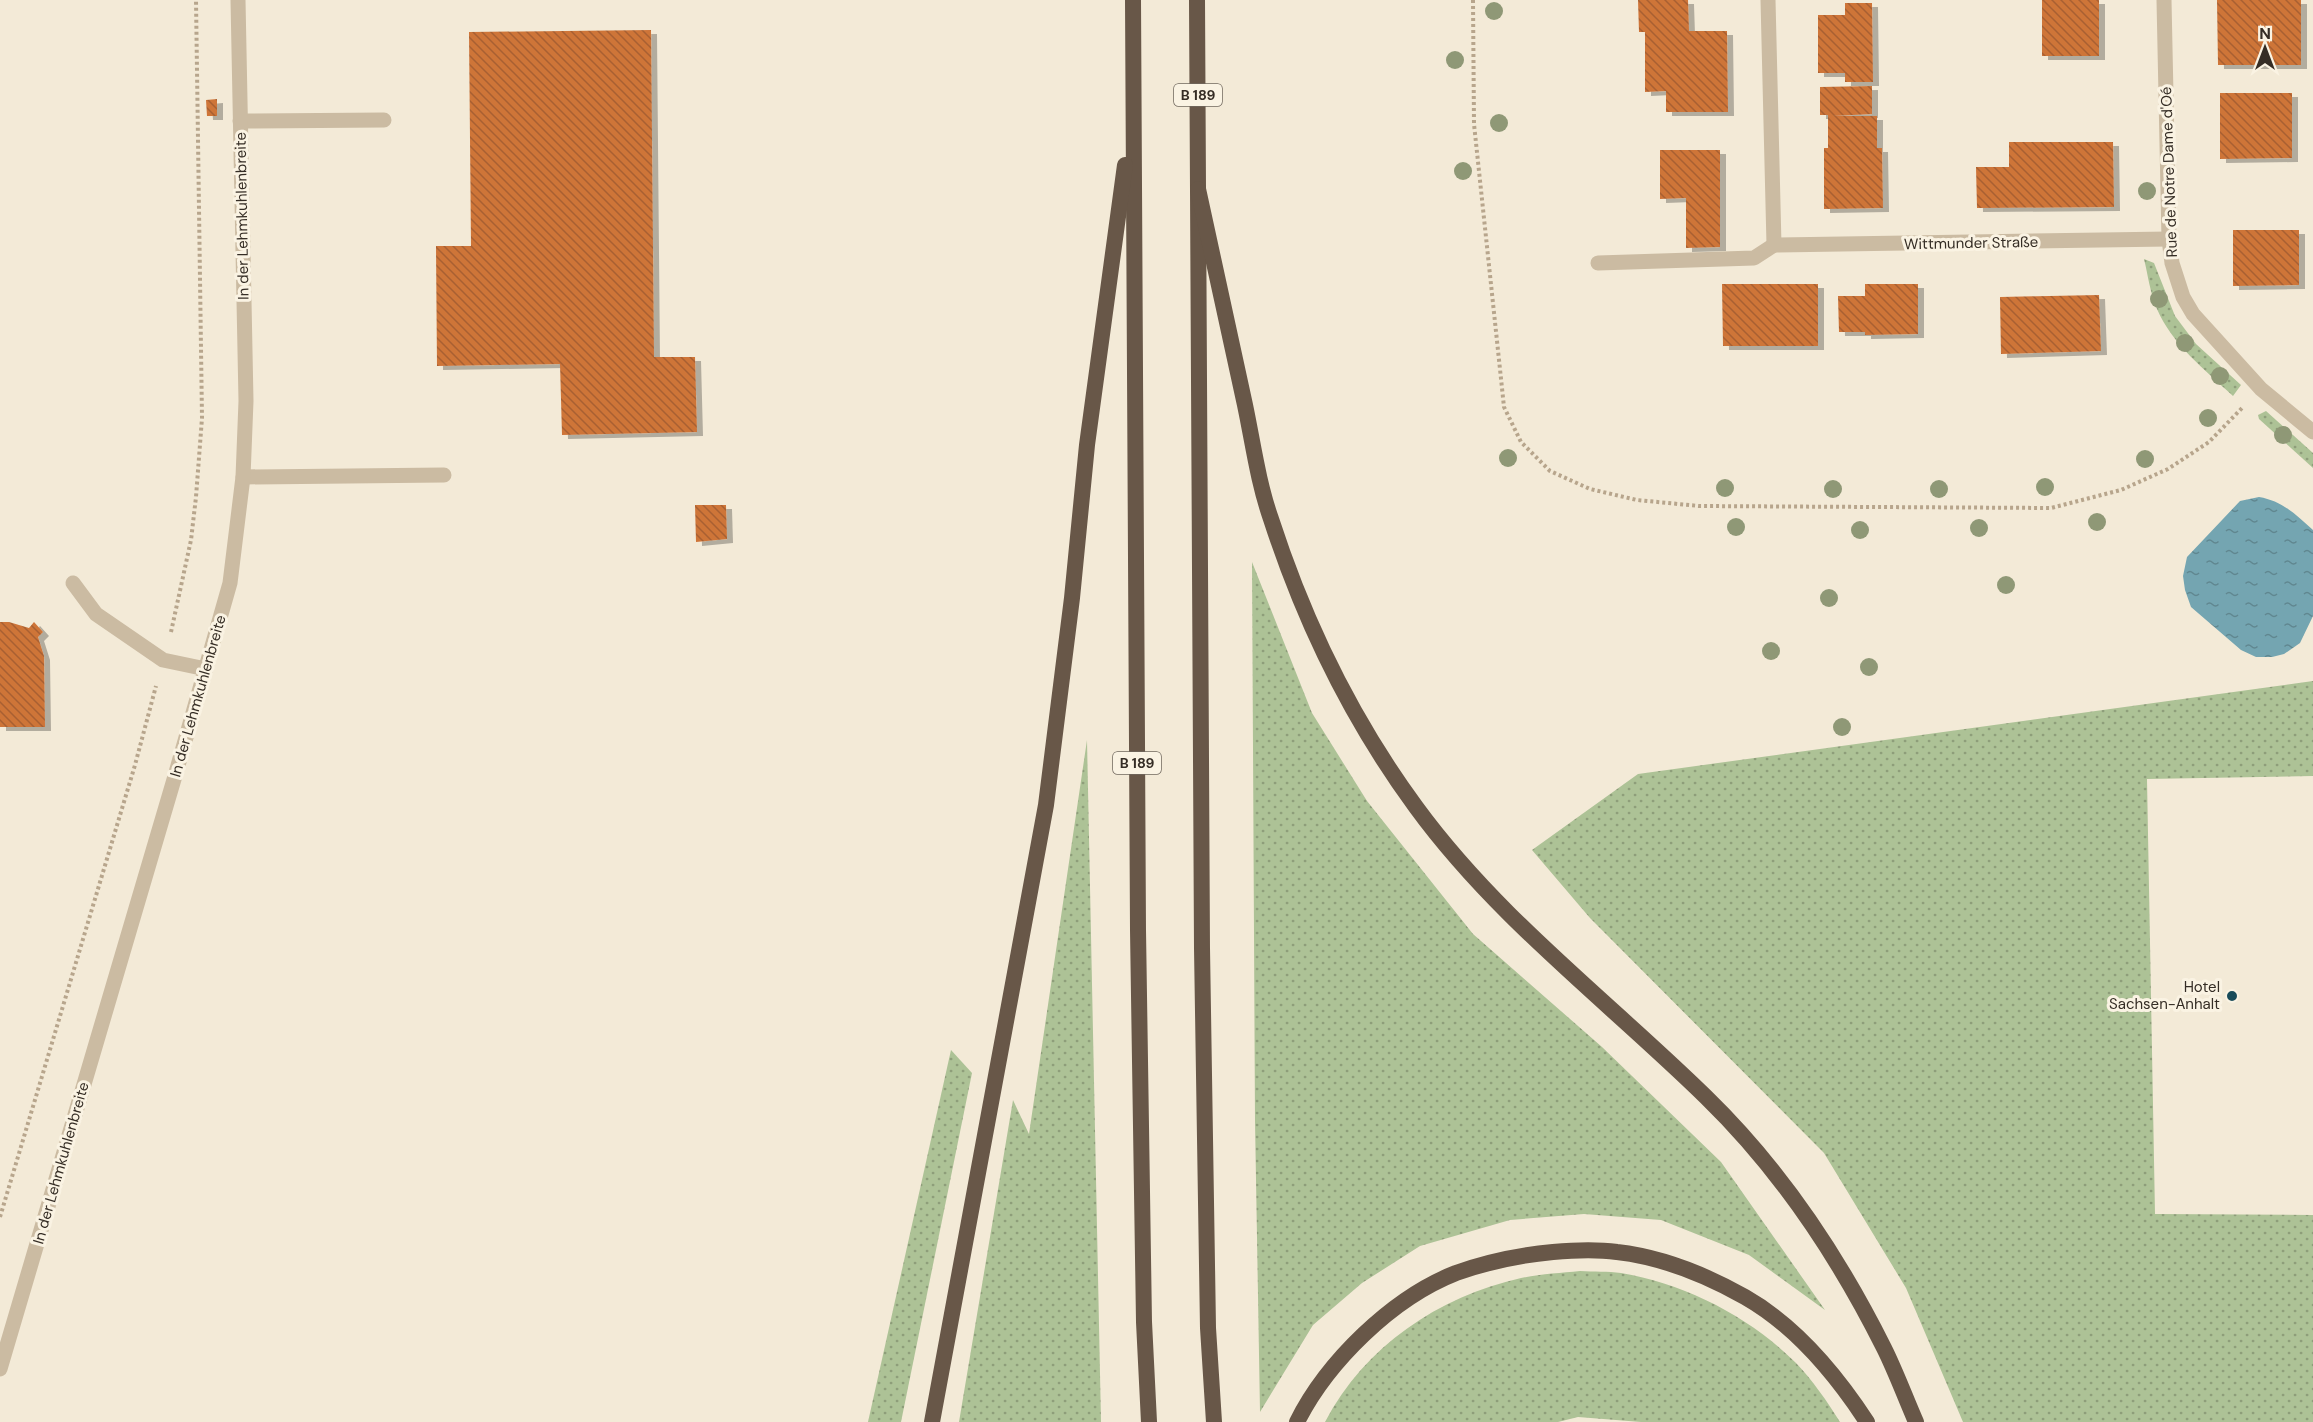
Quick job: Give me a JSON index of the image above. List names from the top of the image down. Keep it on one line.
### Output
{"streets":{"highway":["B 189"],"street":["Rue de Notre Dame d'Oé","In der Lehmkuhlenbreite","Wittmunder Straße"]},"crossings":[["Rue de Notre Dame d'Oé","Wittmunder Straße"]],"places":["Hotel Sachsen-Anhalt"],"north":"top"}
